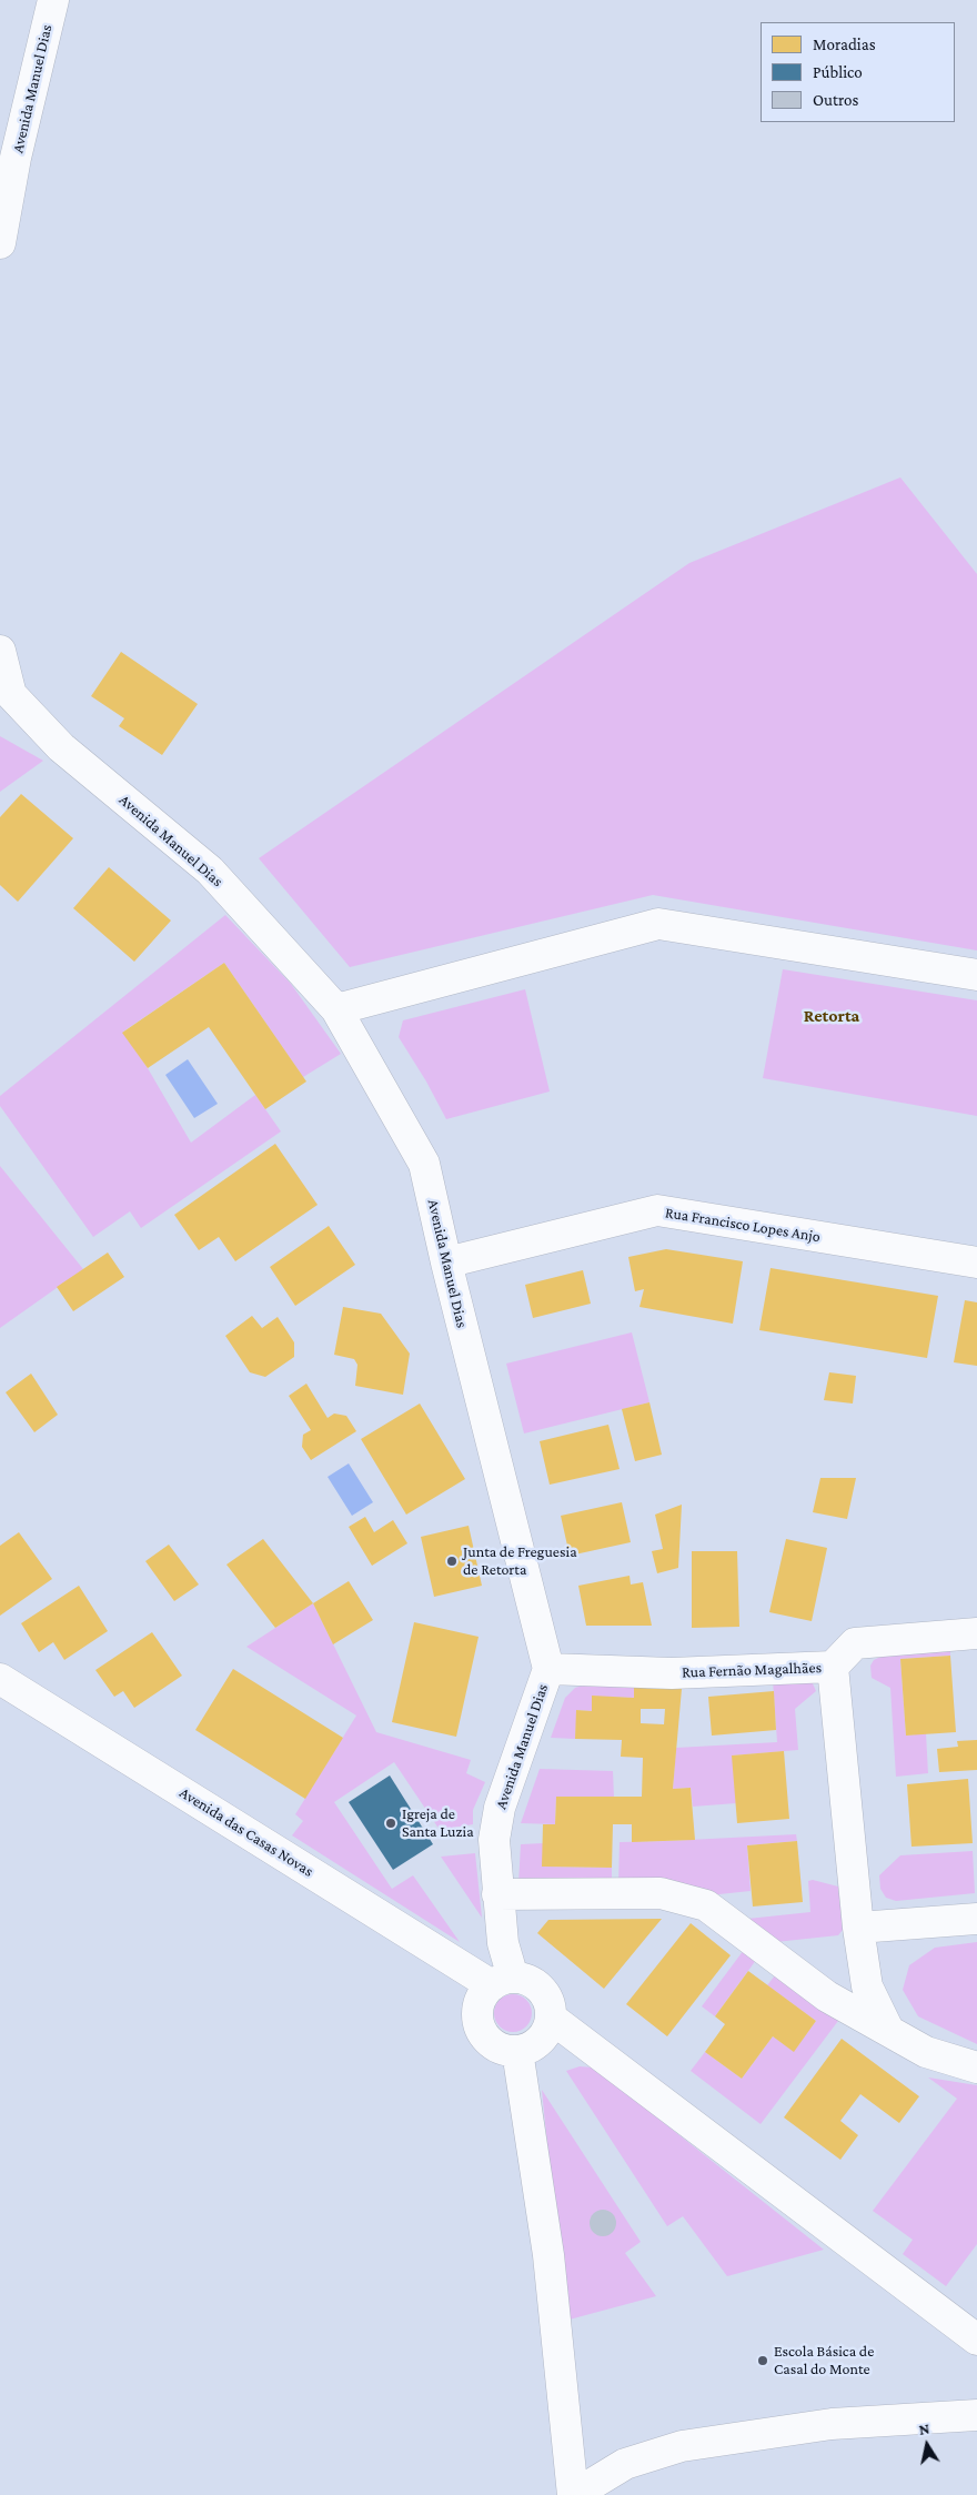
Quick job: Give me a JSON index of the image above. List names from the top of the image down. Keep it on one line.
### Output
{"streets":{"street":["Avenida Manuel Dias","Rua Francisco Lopes Anjo","Rua Fernão Magalhães","Avenida das Casas Novas"]},"crossings":[["Avenida Manuel Dias","Rua Francisco Lopes Anjo"],["Avenida Manuel Dias","Rua Fernão Magalhães"],["Avenida Manuel Dias","Avenida das Casas Novas"]],"districts":["Retorta"],"places":["Junta de Freguesia de Retorta","Igreja de Santa Luzia","Escola Básica de Casal do Monte"],"legend":["Moradias","Público","Outros"],"north":"top"}
